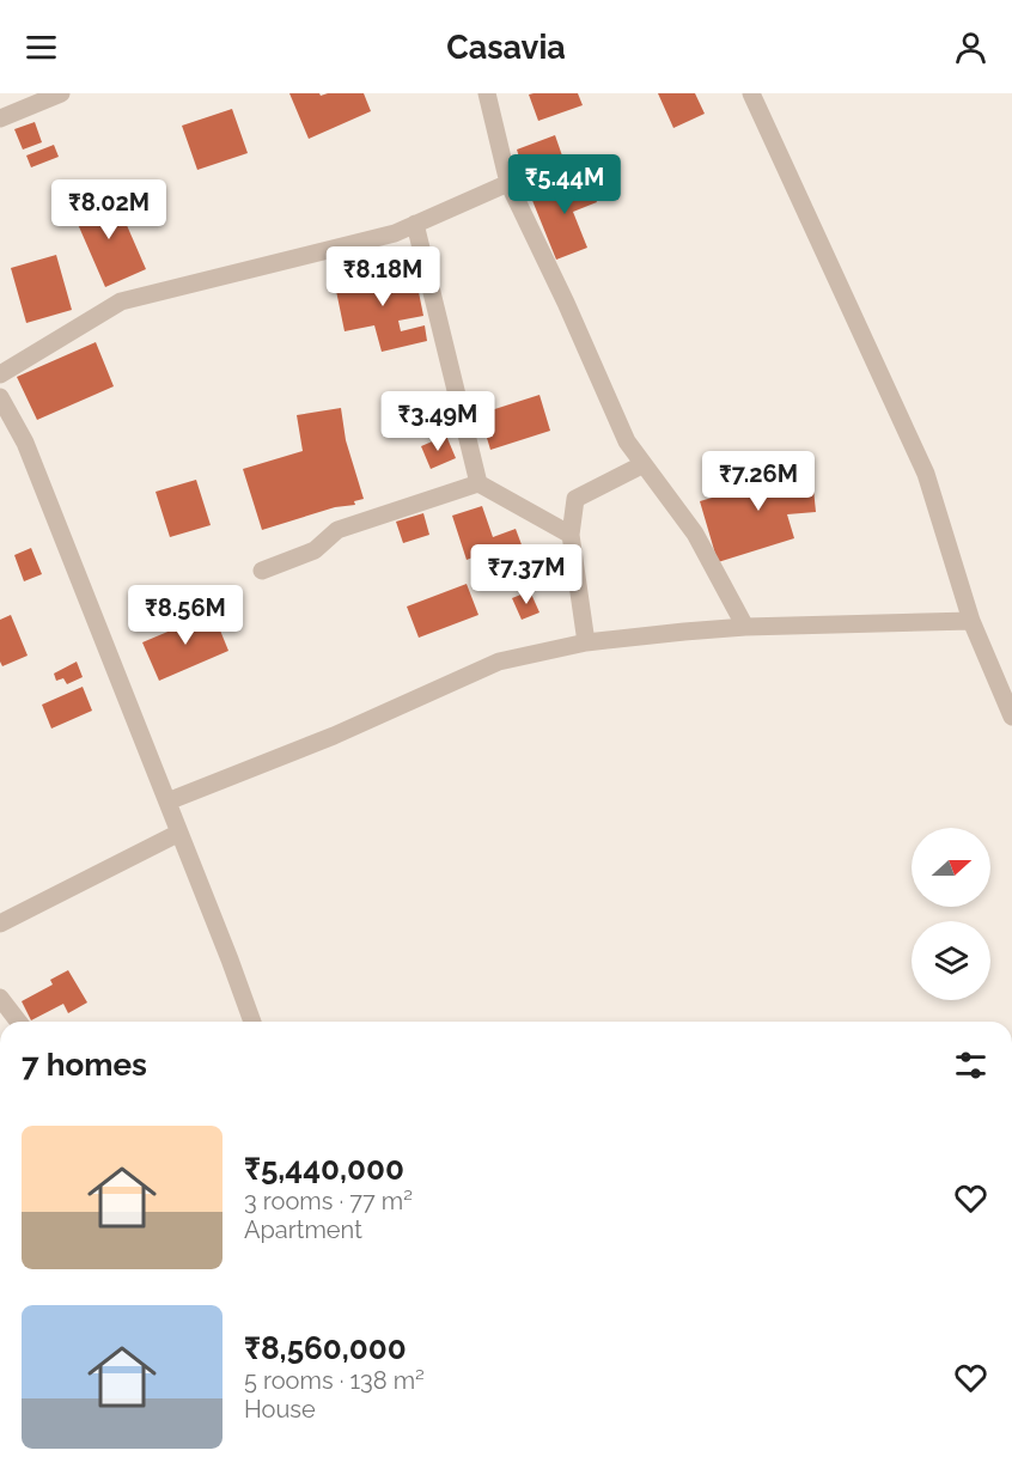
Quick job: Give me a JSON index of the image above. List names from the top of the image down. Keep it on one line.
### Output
{"north":"right","page":{"header":"Casavia","price":["₹5.44M","₹8.02M","₹8.18M","₹3.49M","₹7.26M","₹7.37M","₹8.56M"],"heading":"7 homes","list":[{"name":"₹5,440,000","note":"3 rooms · 77 m² · Apartment"},{"name":"₹8,560,000","note":"5 rooms · 138 m² · House"}]}}
